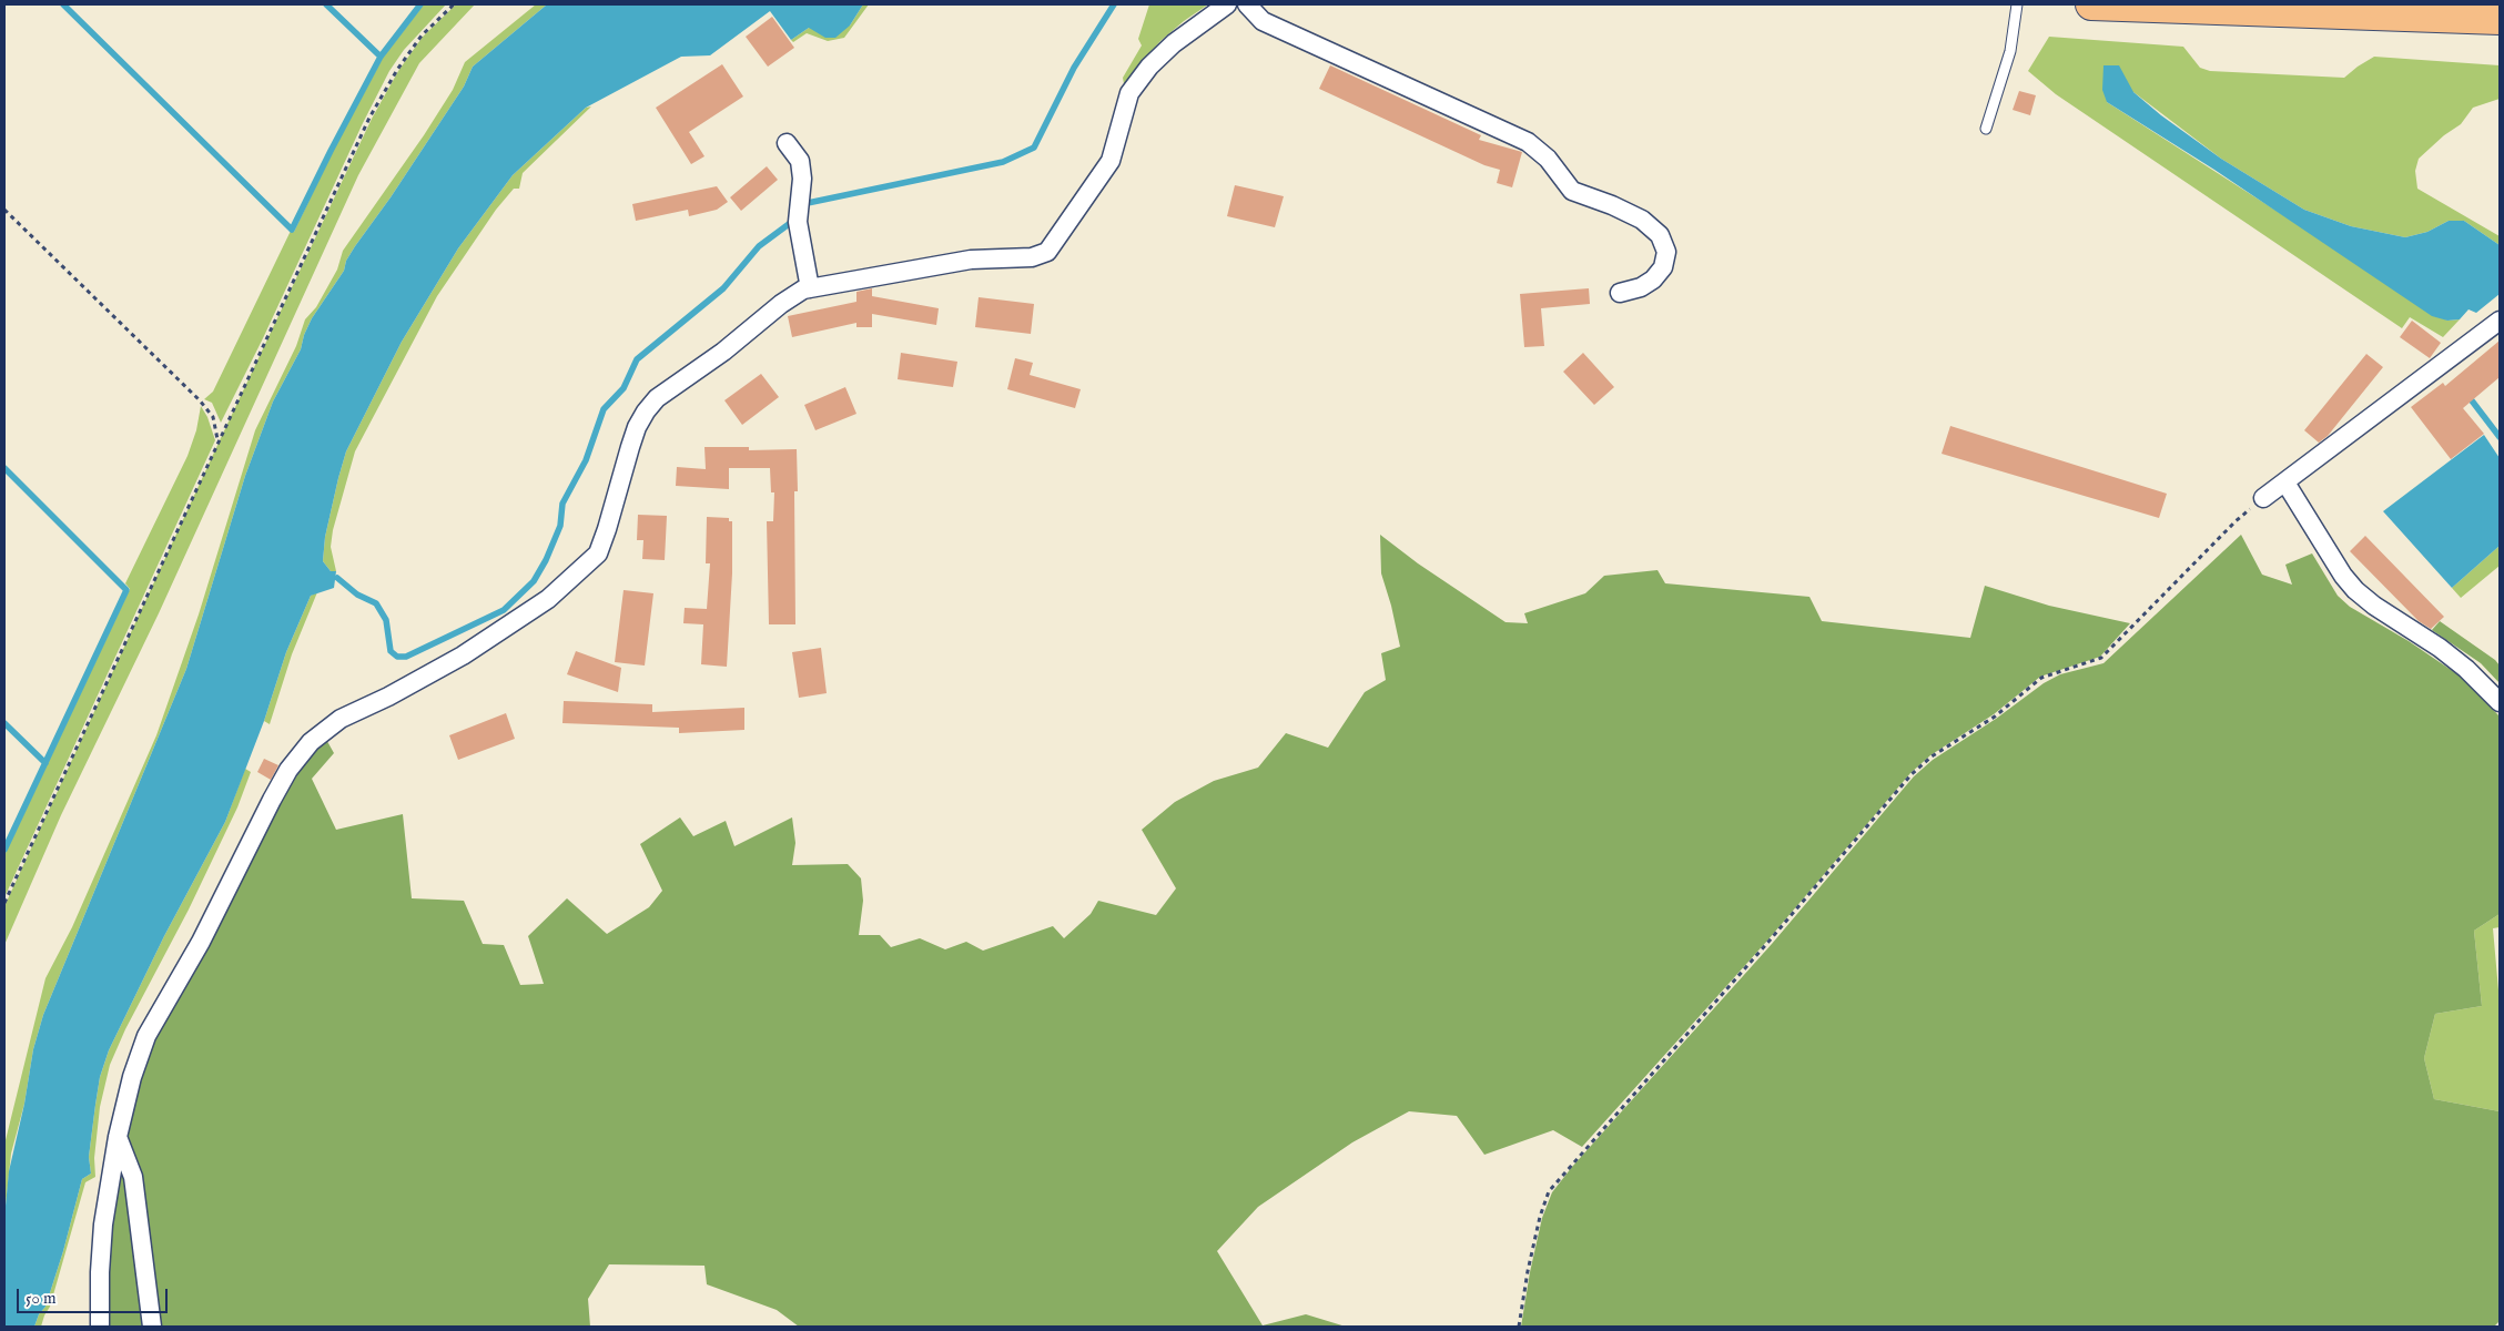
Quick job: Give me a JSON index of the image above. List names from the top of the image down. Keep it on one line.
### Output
{"scale_bar":"50 m"}
